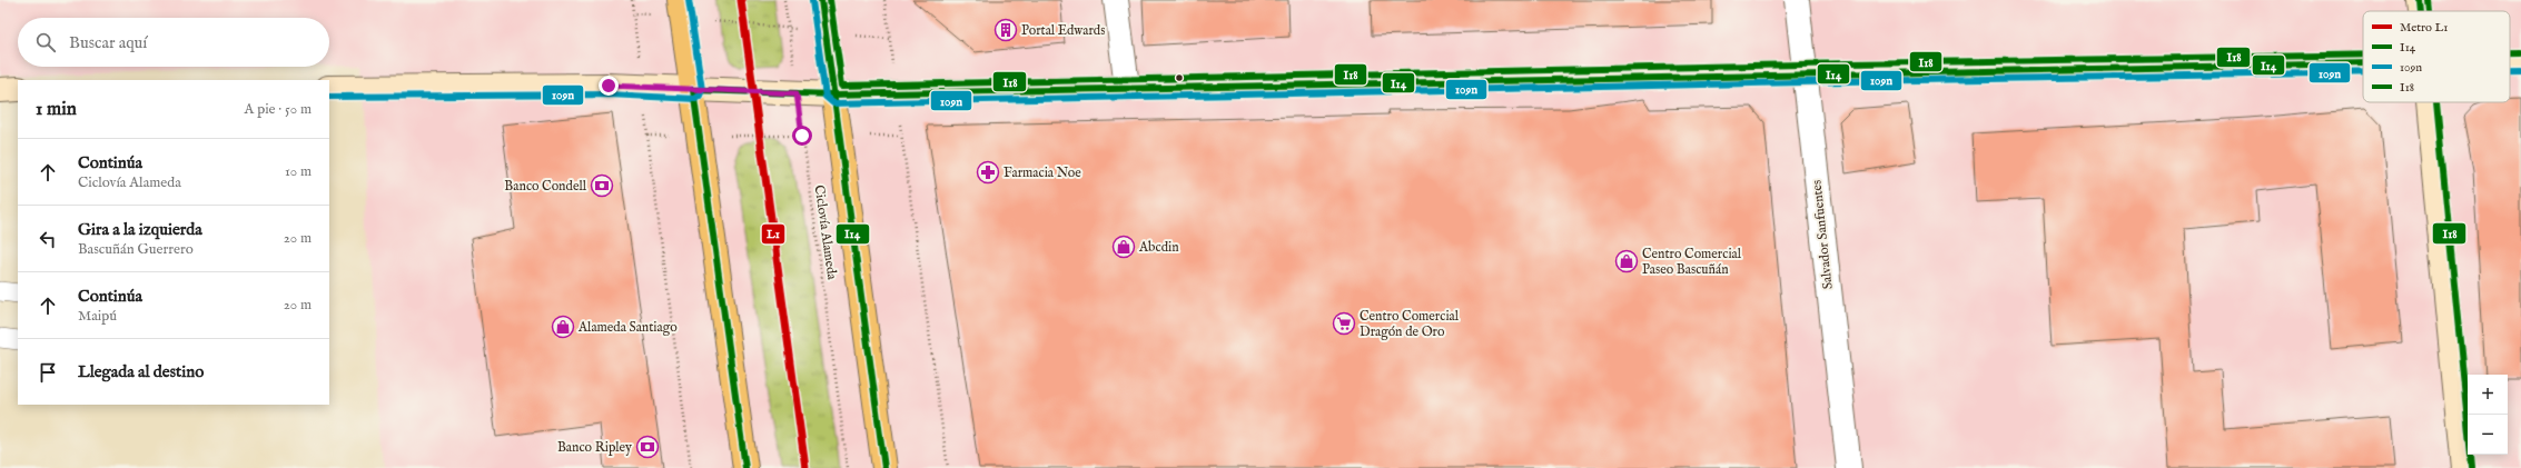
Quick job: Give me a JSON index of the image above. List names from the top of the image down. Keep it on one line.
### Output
{"streets":{"street":["Salvador Sanfuentes"],"path":["Ciclovía Alameda"]},"places":{"building":["Portal Edwards"],"pharmacy":["Farmacia Noe"],"bank":["Banco Condell","Banco Ripley"],"shop":["Abcdin","Centro Comercial Paseo Bascuñán","Alameda Santiago"],"supermarket":["Centro Comercial Dragón de Oro"]},"lines":["metro line L1","transit line I14","transit line 109n","transit line I18"],"legend":["Metro L1","I14","109n","I18"],"page":{"search":"Buscar aquí","heading":["1 min","A pie · 50 m"],"list":[["Continúa","Ciclovía Alameda","10 m"],["Gira a la izquierda","Bascuñán Guerrero","20 m"],["Continúa","Maipú","20 m"],"Llegada al destino"],"map_buttons":["+","−"]}}
